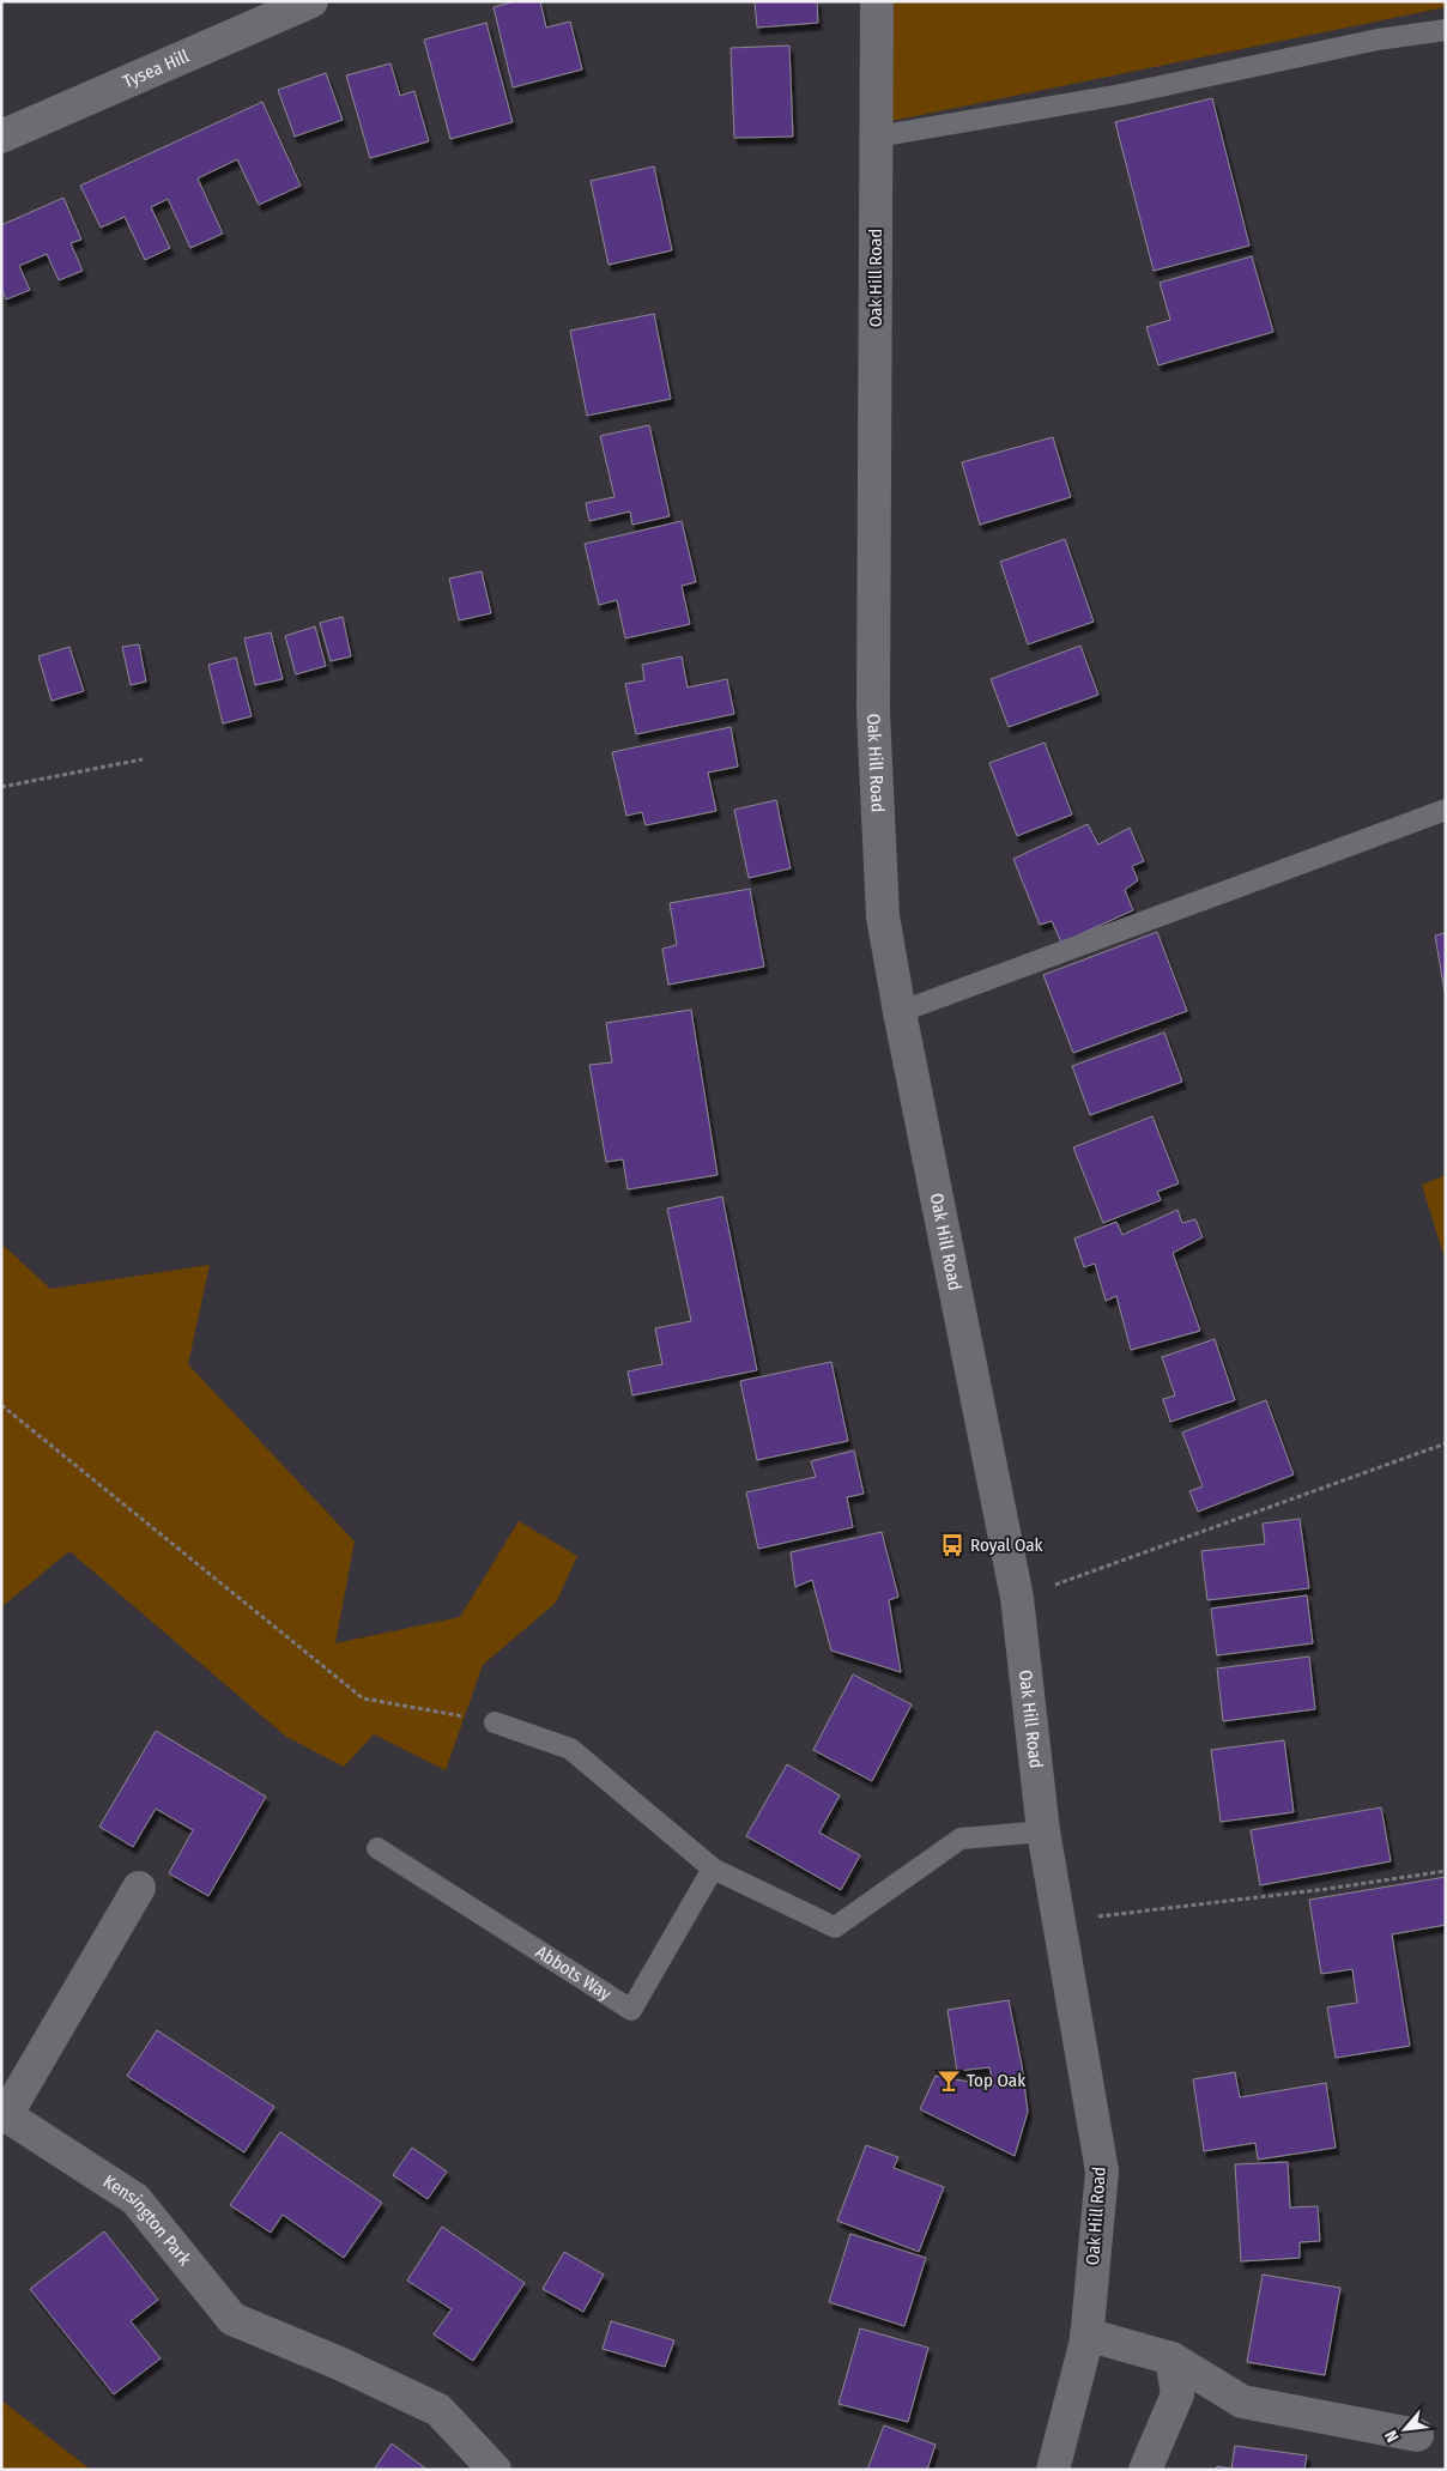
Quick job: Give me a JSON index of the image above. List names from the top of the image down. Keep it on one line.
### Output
{"streets":{"main road":["Tysea Hill","Oak Hill Road","Kensington Park"],"lane":["Abbots Way"]},"places":{"bus stop":["Royal Oak"],"bar":["Top Oak"]},"north":"bottom left"}
